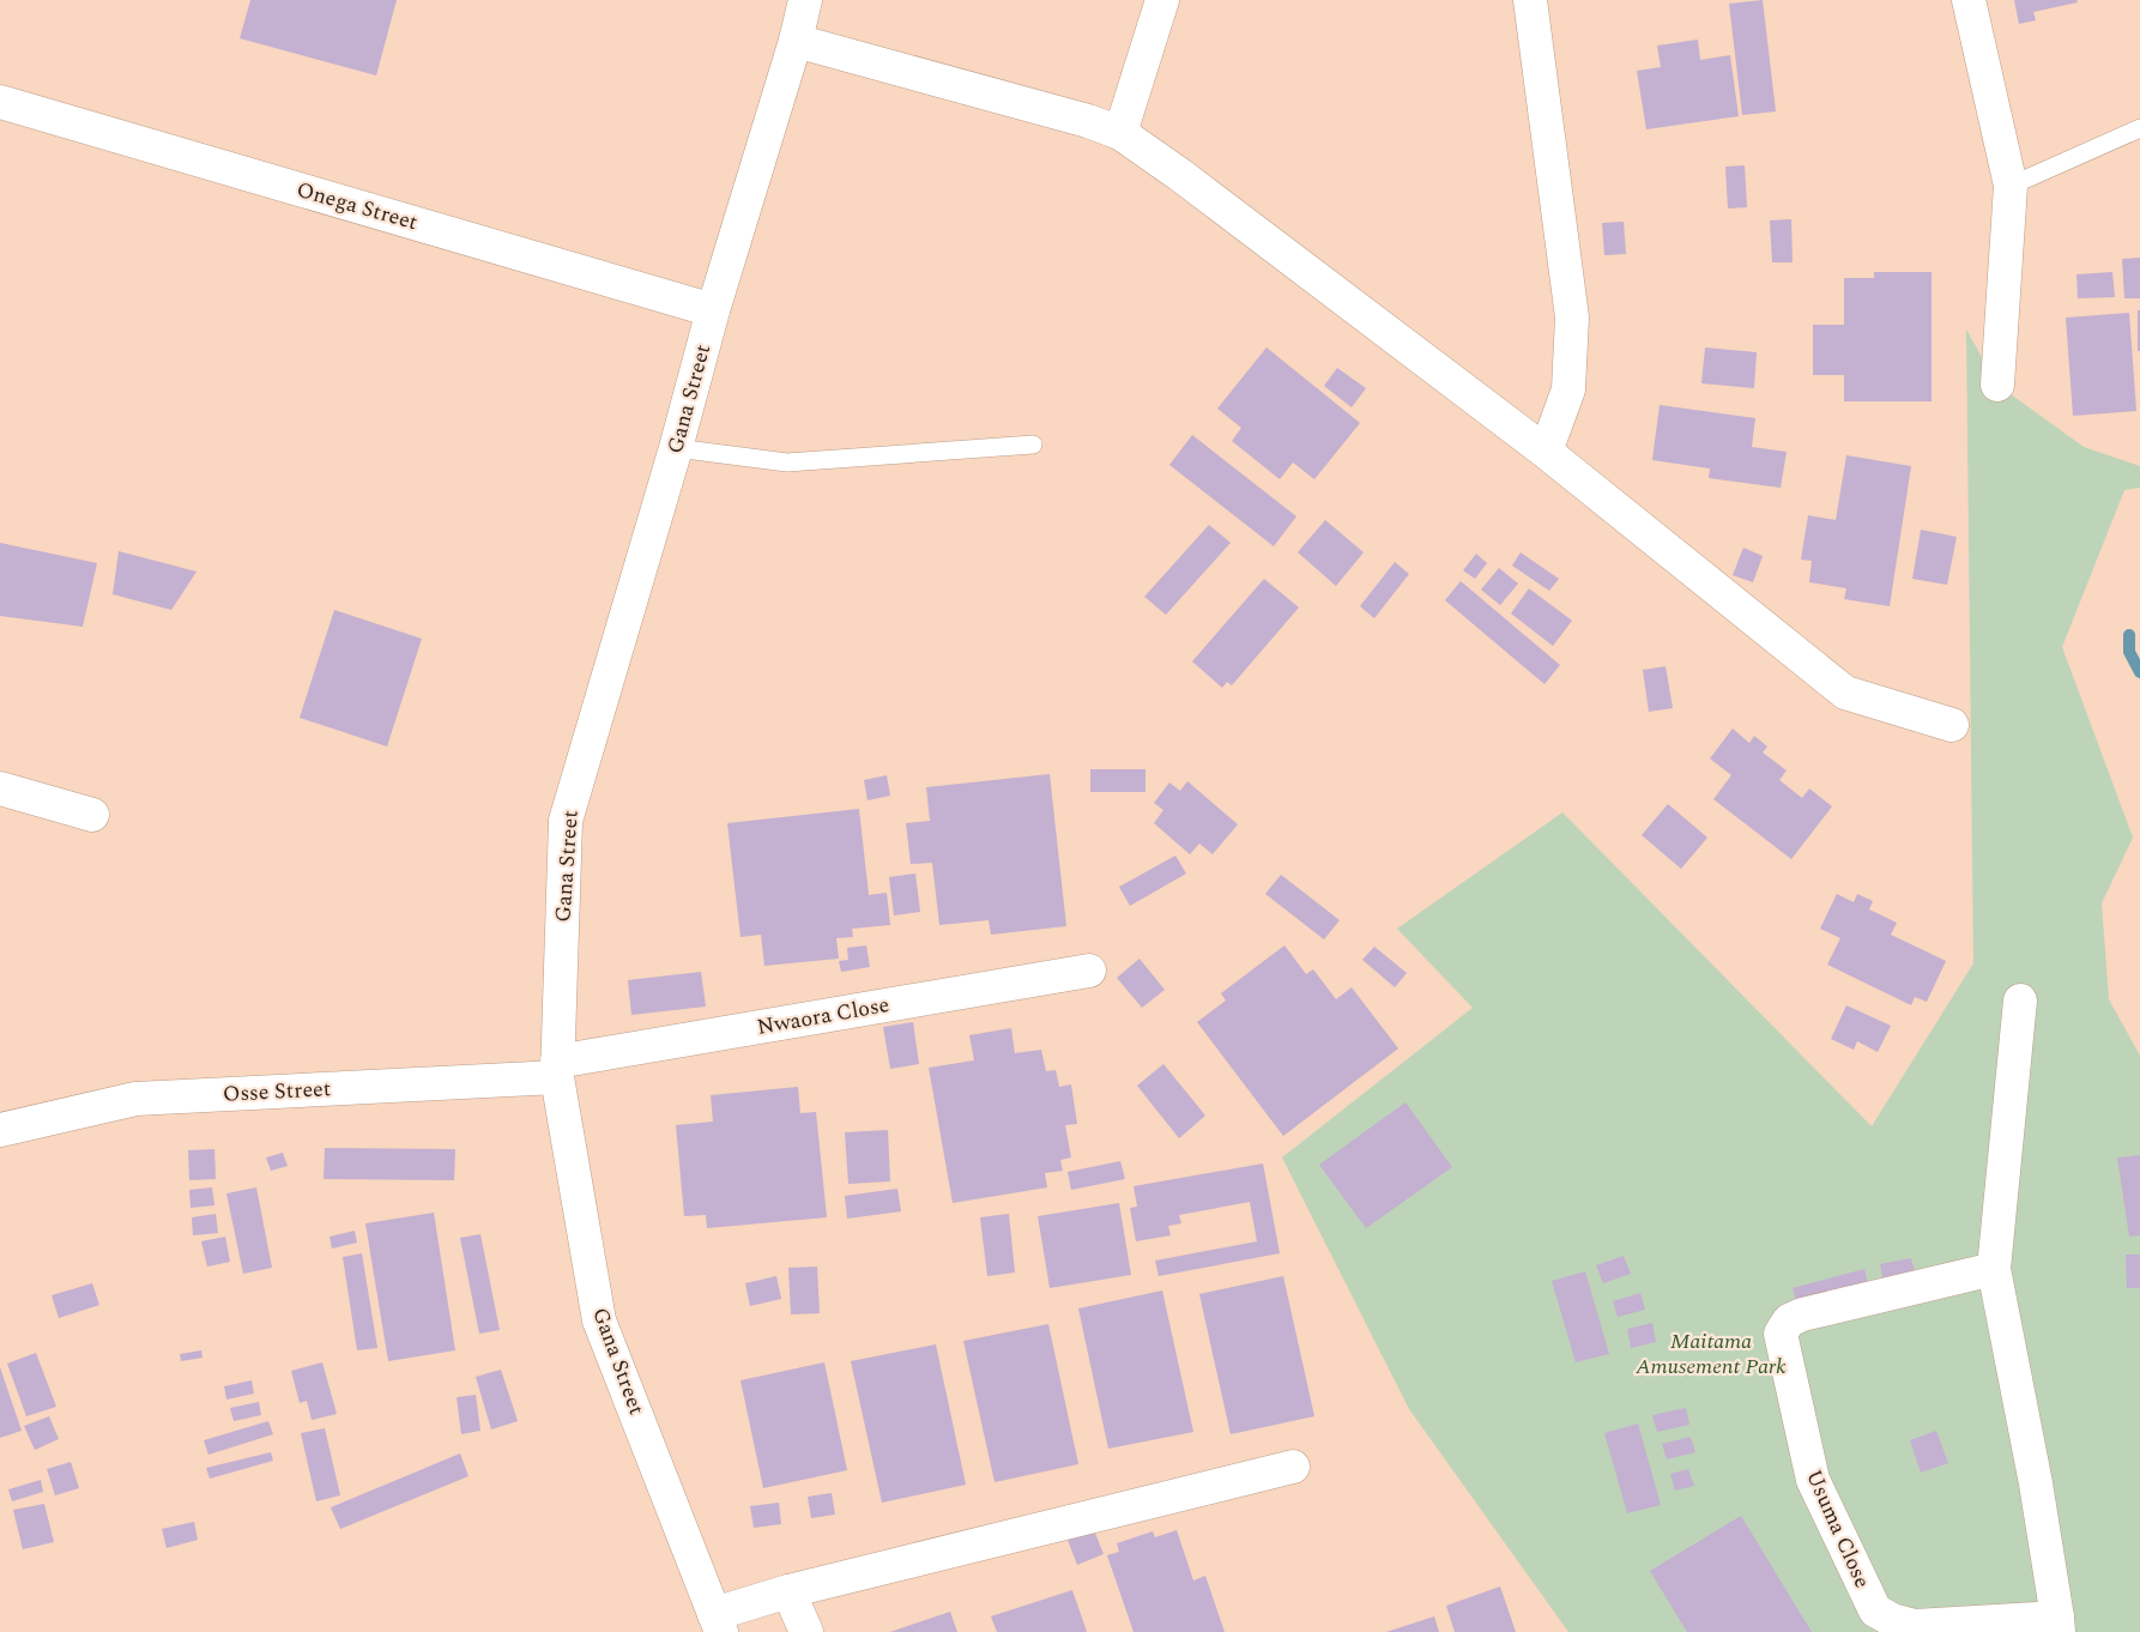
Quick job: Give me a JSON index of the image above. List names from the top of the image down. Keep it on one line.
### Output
{"streets":{"street":["Onega Street","Gana Street","Nwaora Close","Osse Street","Usuma Close"]},"crossings":[["Onega Street","Gana Street"],["Gana Street","Nwaora Close"],["Gana Street","Osse Street"],["Nwaora Close","Osse Street"]],"parks":["Maitama Amusement Park"]}
